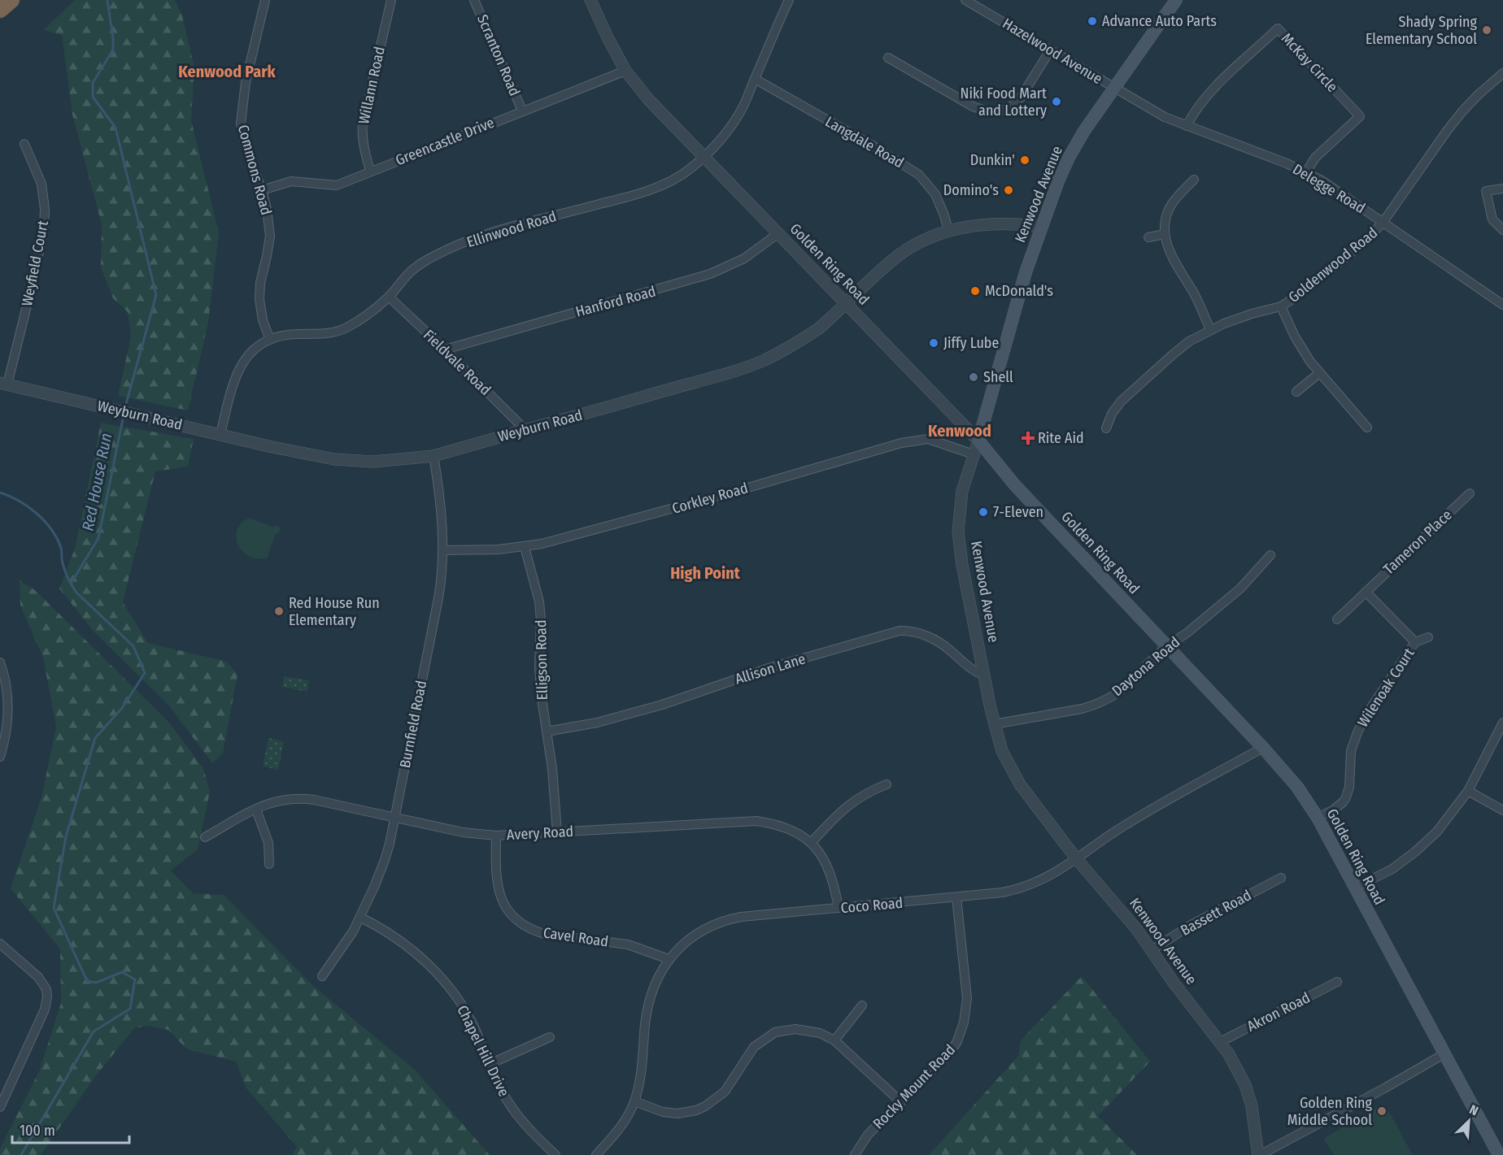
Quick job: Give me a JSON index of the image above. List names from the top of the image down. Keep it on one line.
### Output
{"streets":{"main road":["Kenwood Avenue","Golden Ring Road"],"street":["Hazelwood Avenue","Scranton Road","McKay Circle","Willann Road","Greencastle Drive","Langdale Road","Commons Road","Delegge Road","Ellinwood Road","Weyfield Court","Goldenwood Road","Hanford Road","Fieldvale Road","Weyburn Road","Corkley Road","Tameron Place","Elligson Road","Daytona Road","Allison Lane","Wilenoak Court","Burnfield Road","Avery Road","Coco Road","Bassett Road","Cavel Road","Akron Road","Chapel Hill Drive","Rocky Mount Road"]},"crossings":[["Hazelwood Avenue","Delegge Road"],["Hazelwood Avenue","Kenwood Avenue"],["Scranton Road","Greencastle Drive"],["McKay Circle","Delegge Road"],["Willann Road","Greencastle Drive"],["Greencastle Drive","Commons Road"],["Greencastle Drive","Golden Ring Road"],["Langdale Road","Ellinwood Road"],["Langdale Road","Weyburn Road"],["Commons Road","Ellinwood Road"],["Delegge Road","Kenwood Avenue"],["Delegge Road","Goldenwood Road"],["Kenwood Avenue","Golden Ring Road"],["Kenwood Avenue","Weyburn Road"],["Kenwood Avenue","Corkley Road"],["Kenwood Avenue","Daytona Road"],["Kenwood Avenue","Allison Lane"],["Kenwood Avenue","Coco Road"],["Kenwood Avenue","Bassett Road"],["Kenwood Avenue","Akron Road"],["Ellinwood Road","Golden Ring Road"],["Ellinwood Road","Fieldvale Road"],["Ellinwood Road","Weyburn Road"],["Weyfield Court","Weyburn Road"],["Golden Ring Road","Hanford Road"],["Golden Ring Road","Weyburn Road"],["Golden Ring Road","Daytona Road"],["Golden Ring Road","Wilenoak Court"],["Golden Ring Road","Coco Road"],["Hanford Road","Fieldvale Road"],["Fieldvale Road","Weyburn Road"],["Weyburn Road","Burnfield Road"],["Corkley Road","Elligson Road"],["Corkley Road","Burnfield Road"],["Elligson Road","Allison Lane"],["Elligson Road","Avery Road"],["Burnfield Road","Avery Road"],["Burnfield Road","Chapel Hill Drive"],["Avery Road","Coco Road"],["Avery Road","Cavel Road"],["Coco Road","Cavel Road"],["Coco Road","Rocky Mount Road"]],"districts":["Kenwood Park","Kenwood","High Point"],"water":["Red House Run"],"places":{"other":["Advance Auto Parts","Shady Spring Elementary School","Niki Food Mart and Lottery","Dunkin'","Domino's","McDonald's","Jiffy Lube","Shell","7-Eleven","Red House Run Elementary","Golden Ring Middle School"],"health":["Rite Aid"]},"scale_bar":"100 m","north":"top right"}
